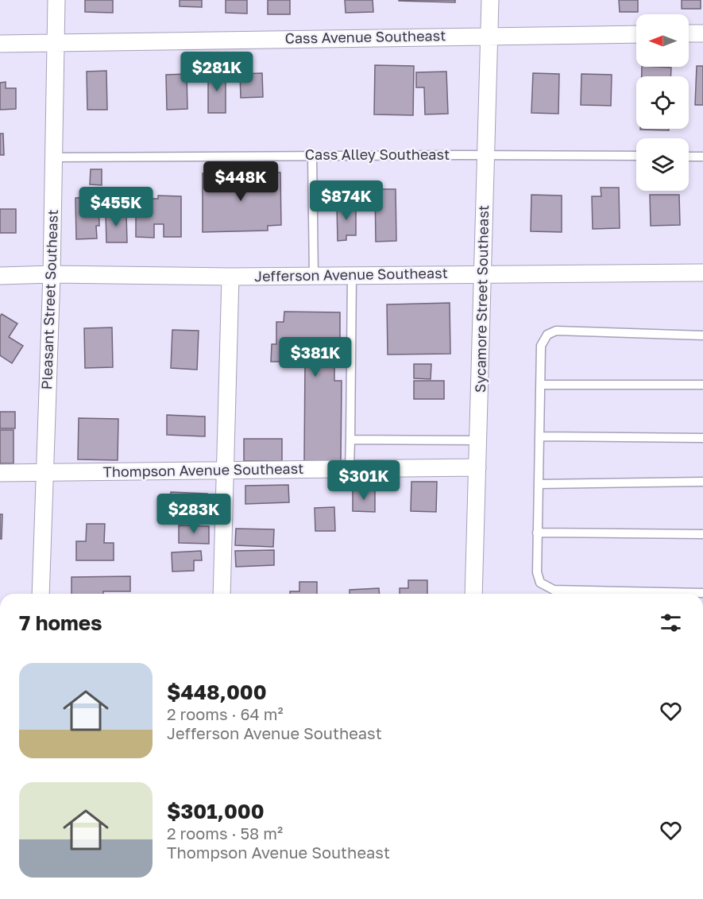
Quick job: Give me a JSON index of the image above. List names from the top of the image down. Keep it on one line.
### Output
{"streets":{"street":["Cass Avenue Southeast","Jefferson Avenue Southeast","Sycamore Street Southeast","Pleasant Street Southeast","Thompson Avenue Southeast"],"lane":["Cass Alley Southeast"]},"crossings":[["Cass Avenue Southeast","Sycamore Street Southeast"],["Cass Avenue Southeast","Pleasant Street Southeast"],["Cass Alley Southeast","Sycamore Street Southeast"],["Cass Alley Southeast","Pleasant Street Southeast"],["Jefferson Avenue Southeast","Sycamore Street Southeast"],["Jefferson Avenue Southeast","Pleasant Street Southeast"],["Sycamore Street Southeast","Thompson Avenue Southeast"],["Pleasant Street Southeast","Thompson Avenue Southeast"]],"north":"left","page":{"price":["$281K","$448K","$874K","$455K","$381K","$301K","$283K"],"heading":"7 homes","list":[{"name":"$448,000","note":"2 rooms · 64 m² · Jefferson Avenue Southeast"},{"name":"$301,000","note":"2 rooms · 58 m² · Thompson Avenue Southeast"}]}}
